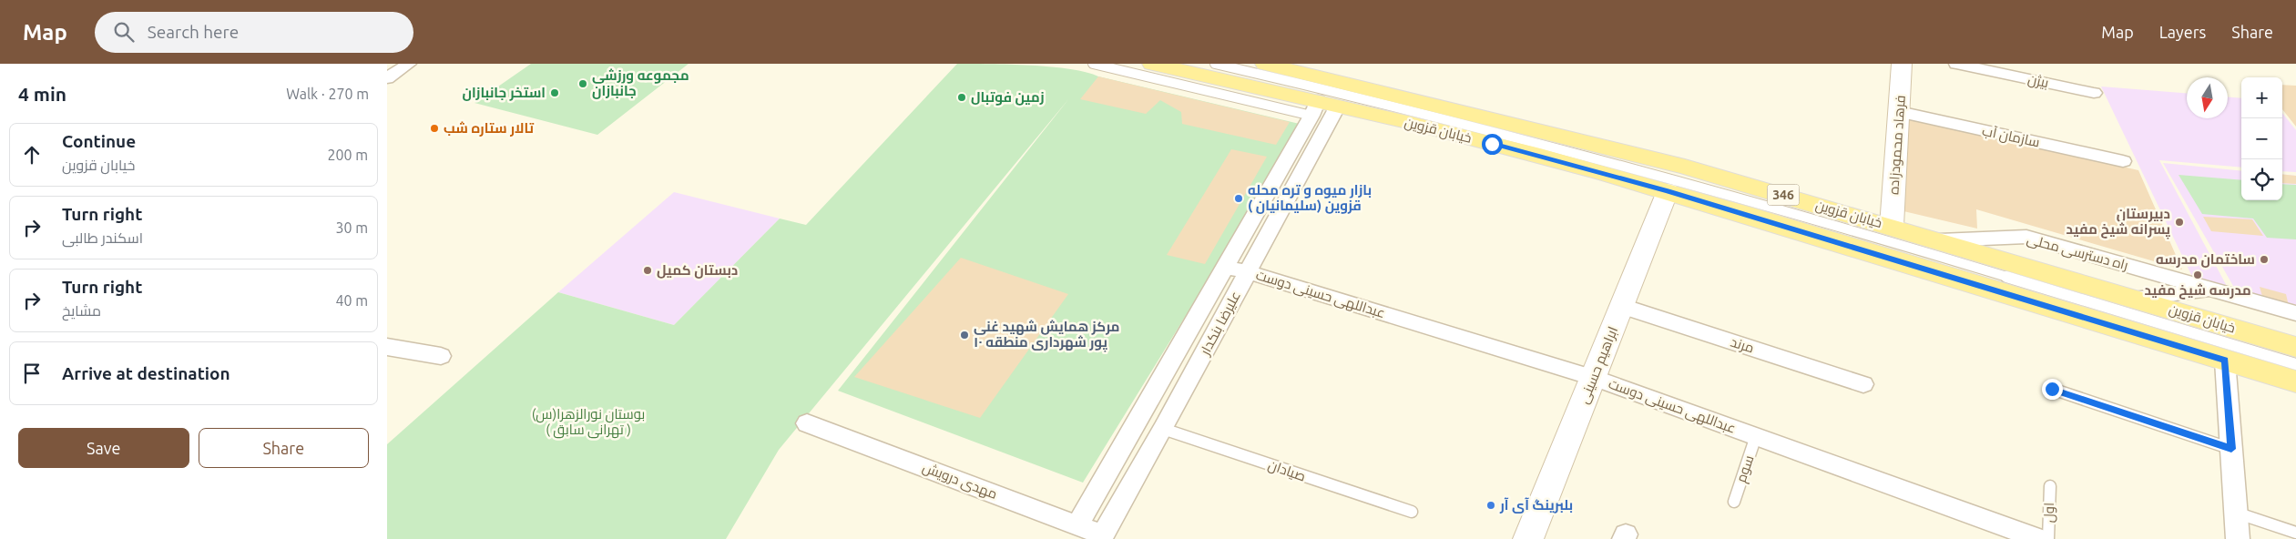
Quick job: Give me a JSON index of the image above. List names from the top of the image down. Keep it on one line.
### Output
{"streets":{"main road":["خیابان قزوین","346"],"street":["بیژن","سازمان آب","فرهاد محمودزاده","راه دسترسی محلی","عبداللهی حسینی دوست","علیرضا بنکدار","مرند","ابراهیم حسینی","مهدی درویش"],"lane":["سوم","صیادان","اول"]},"crossings":[["خیابان قزوین","فرهاد محمودزاده"],["خیابان قزوین","راه دسترسی محلی"],["خیابان قزوین","علیرضا بنکدار"],["خیابان قزوین","ابراهیم حسینی"],["سازمان آب","فرهاد محمودزاده"],["عبداللهی حسینی دوست","علیرضا بنکدار"],["عبداللهی حسینی دوست","ابراهیم حسینی"],["عبداللهی حسینی دوست","سوم"],["علیرضا بنکدار","صیادان"],["علیرضا بنکدار","مهدی درویش"],["مرند","ابراهیم حسینی"]],"parks":["بوستان نورالزهرا(س) ( تهرانی سابق )"],"places":["مجموعه ورزشی جانبازان","استخر جانبازان","زمین فوتبال","تالار ستاره شب","بازار میوه و تره محله قزوین (سلیمانیان )","دبیرستان پسرانه شیخ مفید","ساختمان مدرسه","دبستان کمیل","مدرسه شیخ مفید","مرکز همایش شهید غنی پور شهرداری منطقه ۱۰","بلبرینگ آی آر"],"north":"bottom","page":{"header":"Map","search":"Search here","nav":["Map","Layers","Share"],"heading":["4 min","Walk · 270 m"],"map_buttons":["+","−"],"list":[["Continue","خیابان قزوین","200 m"],["Turn right","اسکندر طالبی","30 m"],["Turn right","مشایخ","40 m"],"Arrive at destination"],"buttons":["Save","Share"]}}
